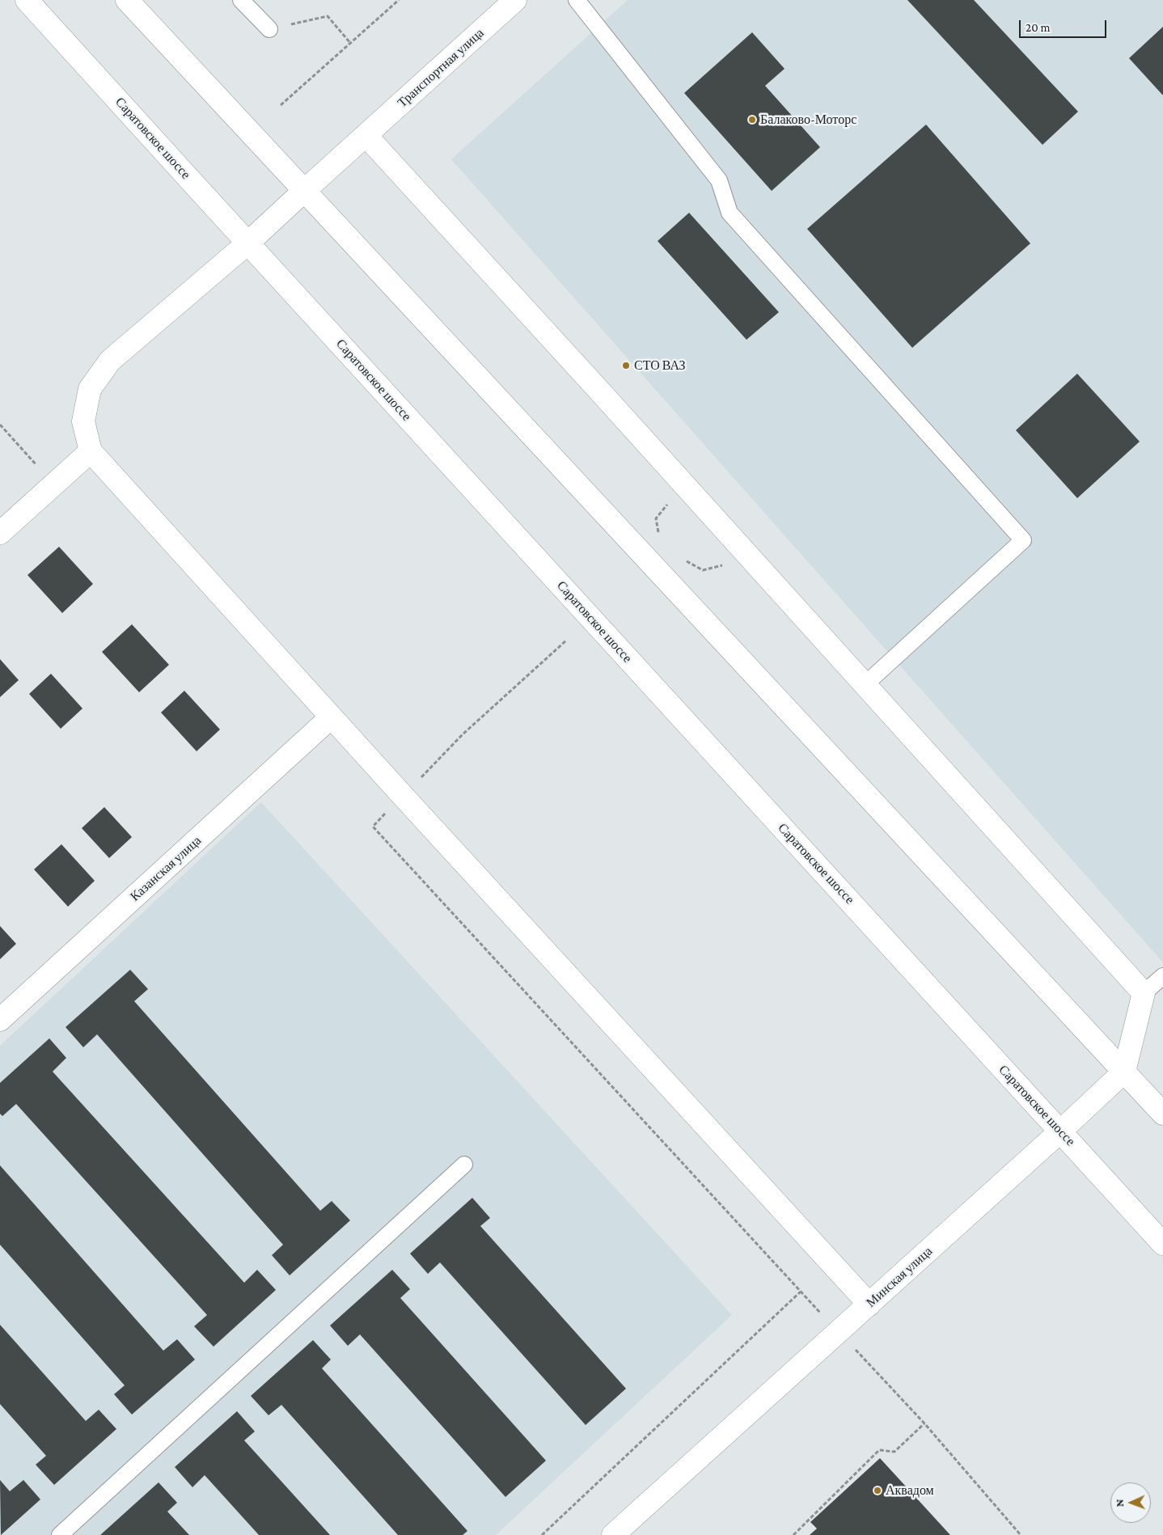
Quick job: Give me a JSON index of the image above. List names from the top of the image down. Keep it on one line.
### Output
{"streets":{"main road":["Транспортная улица","Саратовское шоссе","Казанская улица","Минская улица"]},"crossings":[["Транспортная улица","Саратовское шоссе"],["Саратовское шоссе","Минская улица"]],"places":["Балаково-Моторс","СТО ВАЗ","Аквадом"],"scale_bar":"20 m","north":"left"}
